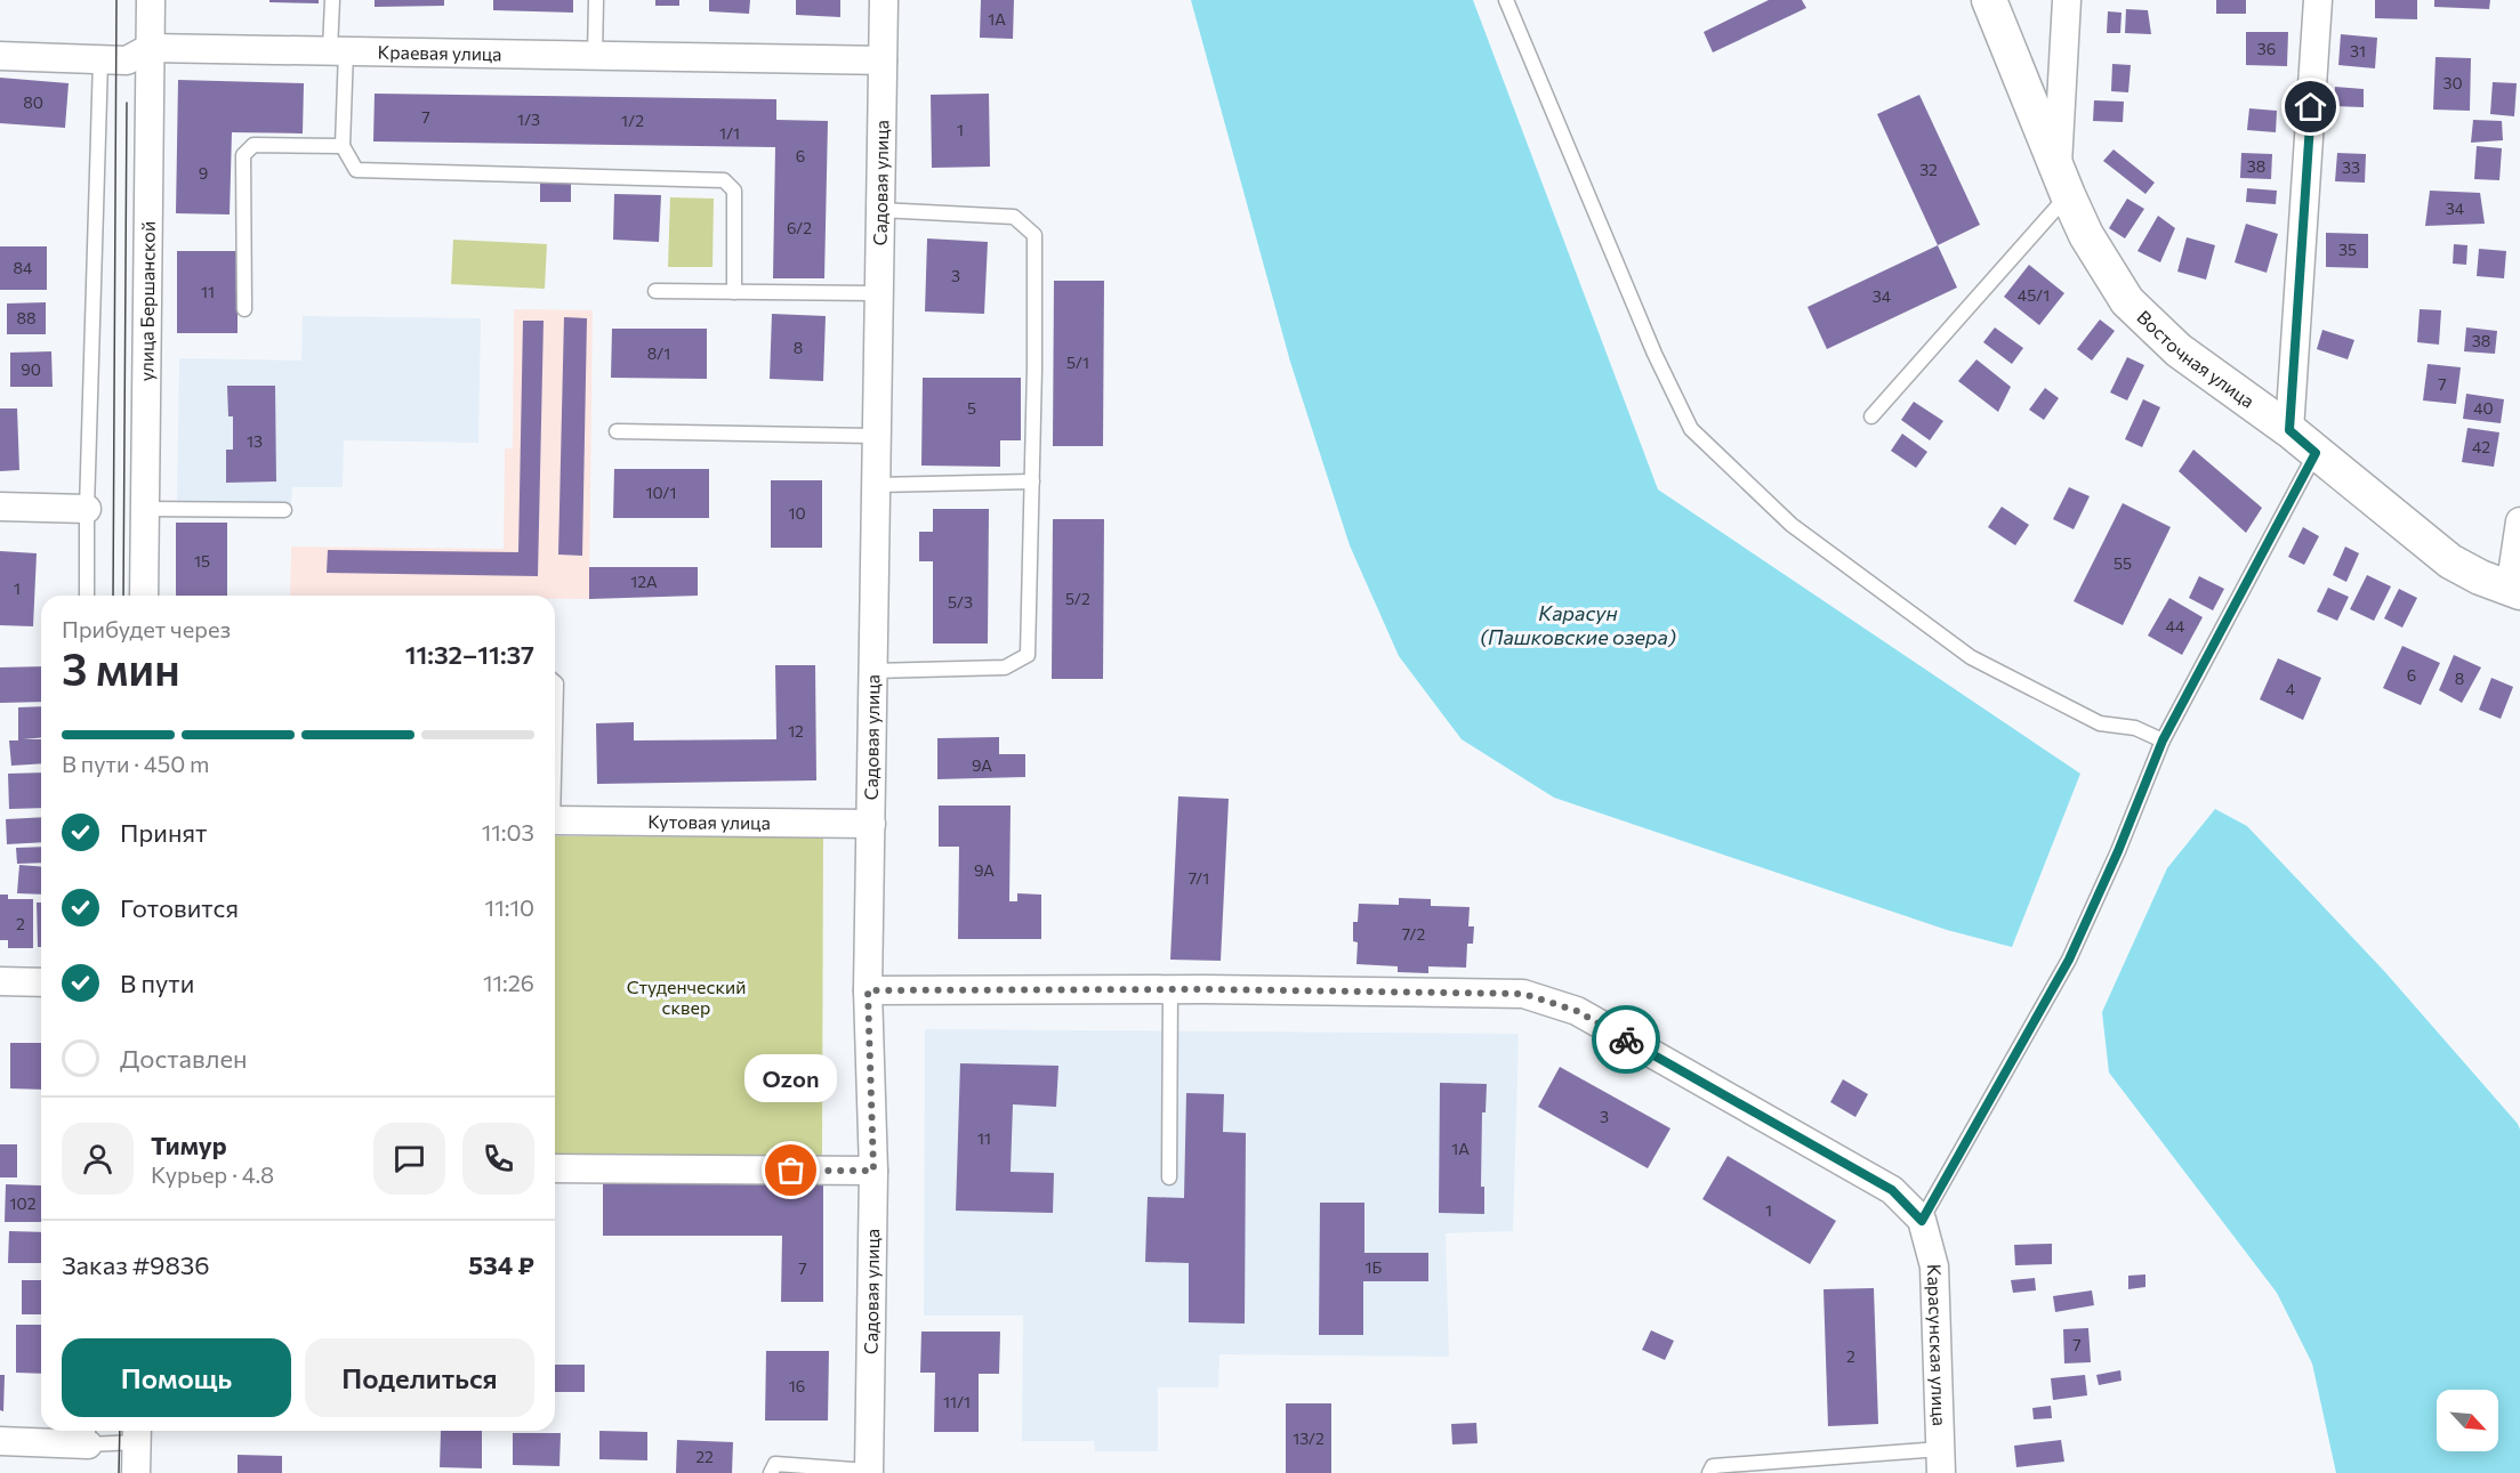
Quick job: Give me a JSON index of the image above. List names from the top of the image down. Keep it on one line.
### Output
{"streets":{"street":["Краевая улица","Садовая улица","улица Бершанской","Восточная улица","Кутовая улица","Карасунская улица"]},"crossings":[["Краевая улица","Садовая улица"],["Краевая улица","улица Бершанской"],["Садовая улица","Кутовая улица"]],"water":["Карасун (Пашковские озера)"],"parks":["Студенческий сквер"],"places":["Ozon"],"house_numbers":["1А","36","31","30","80","7","1/3","1/2","1","1/1","6","38","33","32","9","34","6/2","35","84","3","11","45/1","34","88","38","8","8/1","5/1","90","7","5","40","13","42","10/1","10","15","55","12А","1","5/2","5/3","44","6","8","4","12","9А","9А","7/1","2","7/2","3","11","1А","102","1","1Б","7","7","2","16","11/1","13/2","22"],"north":"bottom right","page":{"heading":["3 мин","Прибудет через","11:32–11:37"],"panel":["Тимур","Курьер · 4.8","Заказ #9836","534 ₽"],"bar":"В пути · 450 m","list":[["Принят","11:03"],["Готовится","11:10"],["В пути","11:26"],"Доставлен"],"bubble":"Ozon","buttons":["Помощь","Поделиться"]}}
